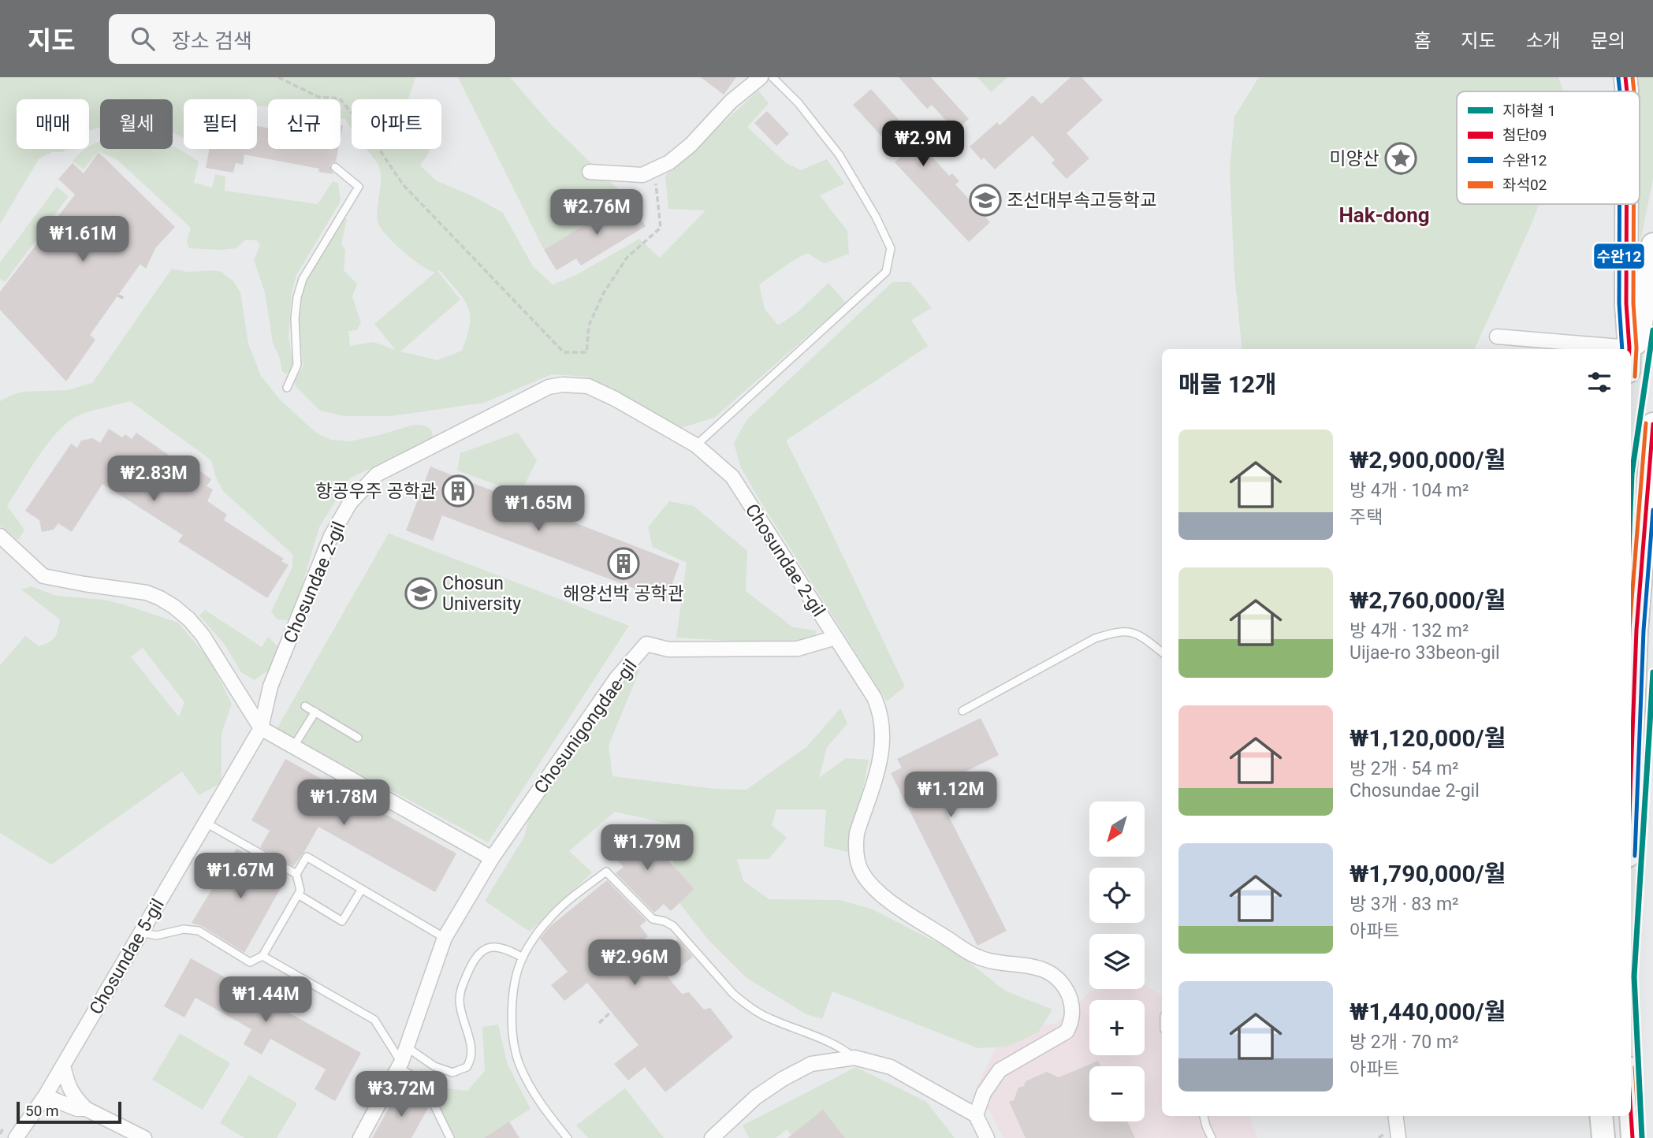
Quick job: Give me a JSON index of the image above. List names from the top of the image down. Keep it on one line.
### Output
{"streets":{"street":["Chosundae 2-gil","Chosunigongdae-gil","Chosundae 5-gil"]},"crossings":[["Chosundae 2-gil","Chosunigongdae-gil"],["Chosundae 2-gil","Chosundae 5-gil"]],"districts":["Hak-dong"],"places":{"place":["미양산"],"school or university":["조선대부속고등학교","Chosun University"],"building":["항공우주 공학관","해양선박 공학관"]},"lines":["transit line 첨단09","transit line 좌석02","transit line 수완12","metro line 1"],"legend":["지하철 1","첨단09","수완12","좌석02"],"scale_bar":"50 m","north":"bottom left","page":{"header":"지도","search":"장소 검색","nav":["홈","지도","소개","문의"],"chip":["매매","월세","필터","신규","아파트"],"price":["₩2.9M","₩2.76M","₩1.61M","₩2.83M","₩1.65M","₩1.12M","₩1.78M","₩1.79M","₩1.67M","₩2.96M","₩1.44M","₩3.72M"],"heading":"매물 12개","list":[{"name":"₩2,900,000/월","note":"방 4개 · 104 m² · 주택"},{"name":"₩2,760,000/월","note":"방 4개 · 132 m² · Uijae-ro 33beon-gil"},{"name":"₩1,120,000/월","note":"방 2개 · 54 m² · Chosundae 2-gil"},{"name":"₩1,790,000/월","note":"방 3개 · 83 m² · 아파트"},{"name":"₩1,440,000/월","note":"방 2개 · 70 m² · 아파트"}],"map_buttons":["+","−"],"scale":"50 m"}}
